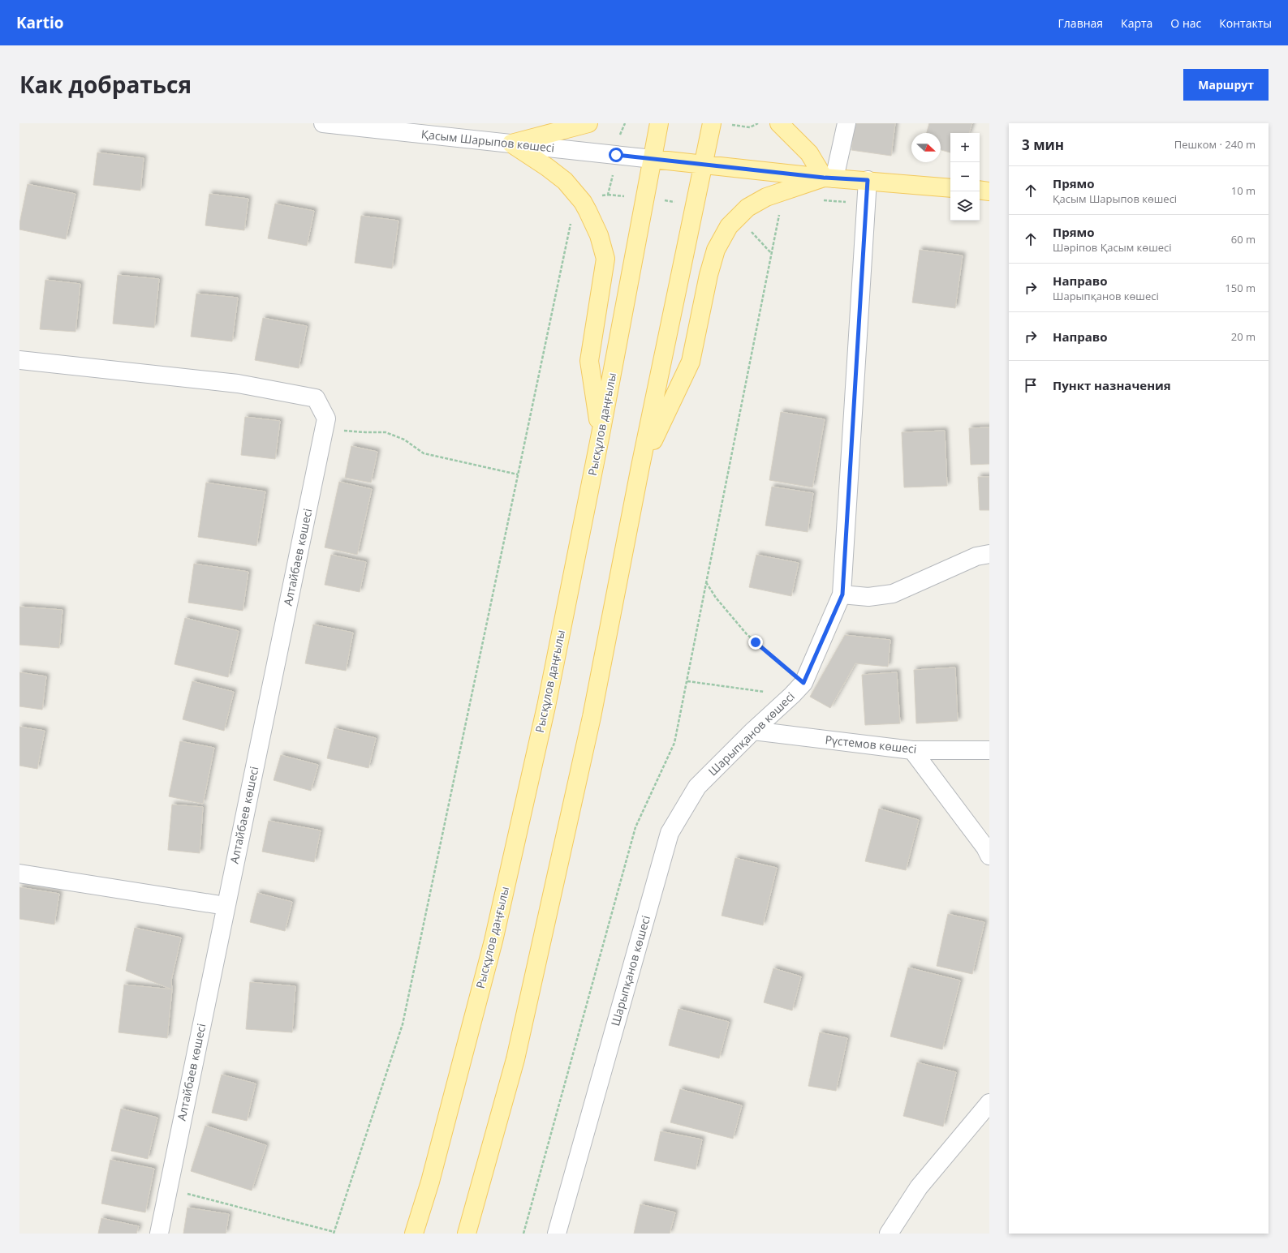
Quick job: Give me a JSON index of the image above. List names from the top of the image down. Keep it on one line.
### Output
{"streets":{"main road":["Рысқұлов даңғылы"],"street":["Қасым Шарыпов көшесі","Алтайбаев көшесі","Шарыпқанов көшесі","Рүстемов көшесі"]},"crossings":[["Қасым Шарыпов көшесі","Рысқұлов даңғылы"],["Шарыпқанов көшесі","Рүстемов көшесі"]],"north":"right","page":{"header":"Kartio","nav":["Главная","Карта","О нас","Контакты"],"title":"Как добраться","buttons":"Маршрут","heading":["3 мин","Пешком · 240 m"],"map_buttons":["+","−"],"list":[["Прямо","Қасым Шарыпов көшесі","10 m"],["Прямо","Шәріпов Қасым көшесі","60 m"],["Направо","Шарыпқанов көшесі","150 m"],["Направо","20 m"],"Пункт назначения"]}}
